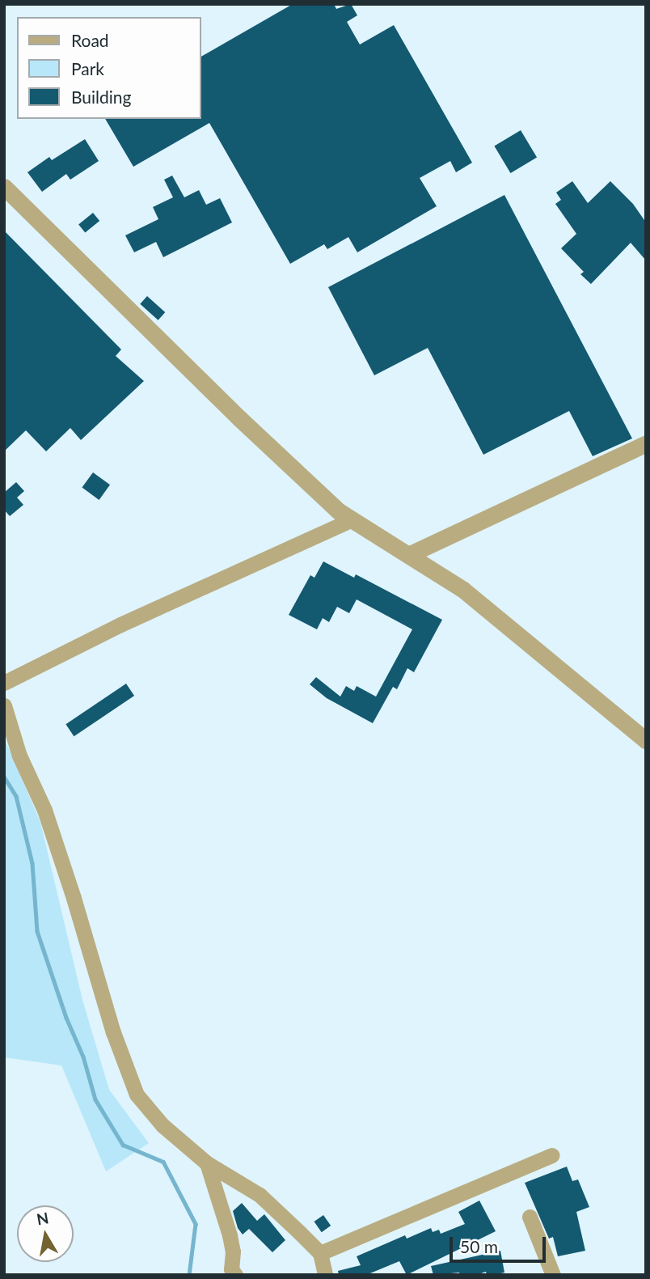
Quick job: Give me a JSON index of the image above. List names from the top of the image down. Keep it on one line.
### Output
{"legend":["Road","Park","Building"],"scale_bar":"50 m","north":"top"}
